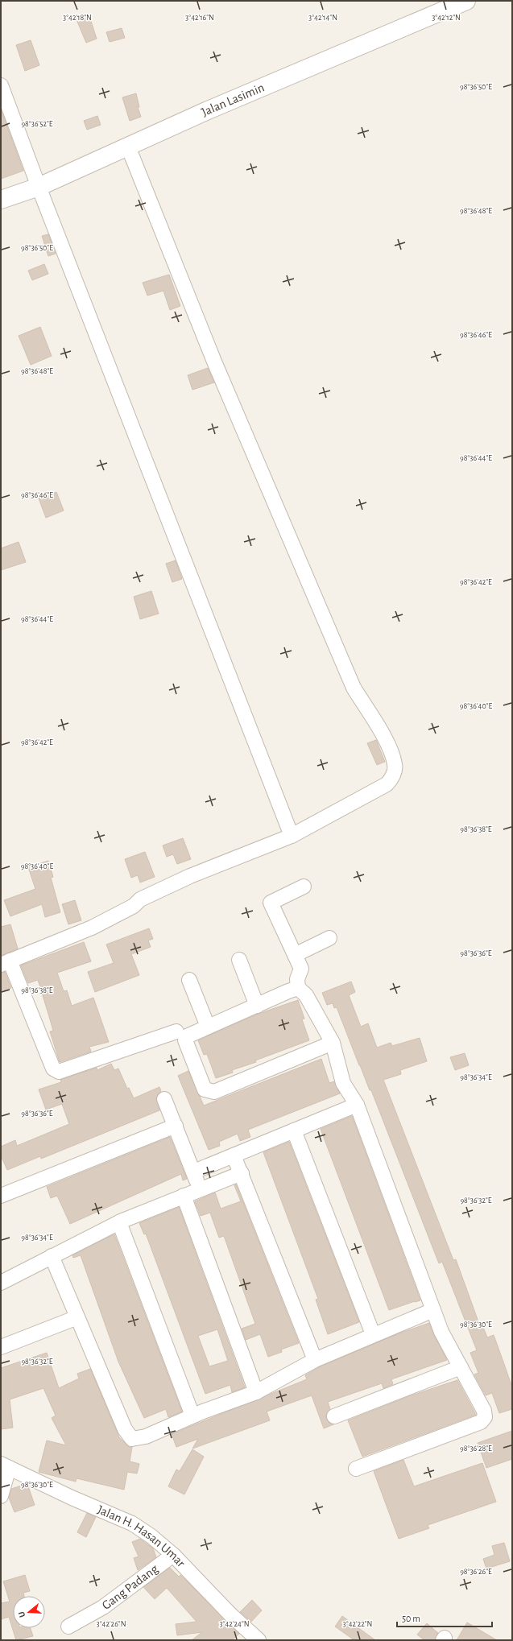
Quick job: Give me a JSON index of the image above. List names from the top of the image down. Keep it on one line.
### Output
{"streets":{"street":["Jalan Lasimin","Jalan H. Hasan Umar","Gang Padang"]},"crossings":[["Jalan H. Hasan Umar","Gang Padang"]],"scale_bar":"50 m","north":"left","coordinates":["3°42'18\"N","3°42'16\"N","3°42'14\"N","3°42'12\"N","98°36'50\"E","98°36'52\"E","98°36'48\"E","98°36'46\"E","98°36'44\"E","98°36'42\"E","98°36'40\"E","98°36'38\"E","98°36'36\"E","98°36'34\"E","98°36'32\"E","98°36'30\"E","98°36'28\"E","98°36'26\"E","3°42'26\"N","3°42'24\"N","3°42'22\"N"]}
